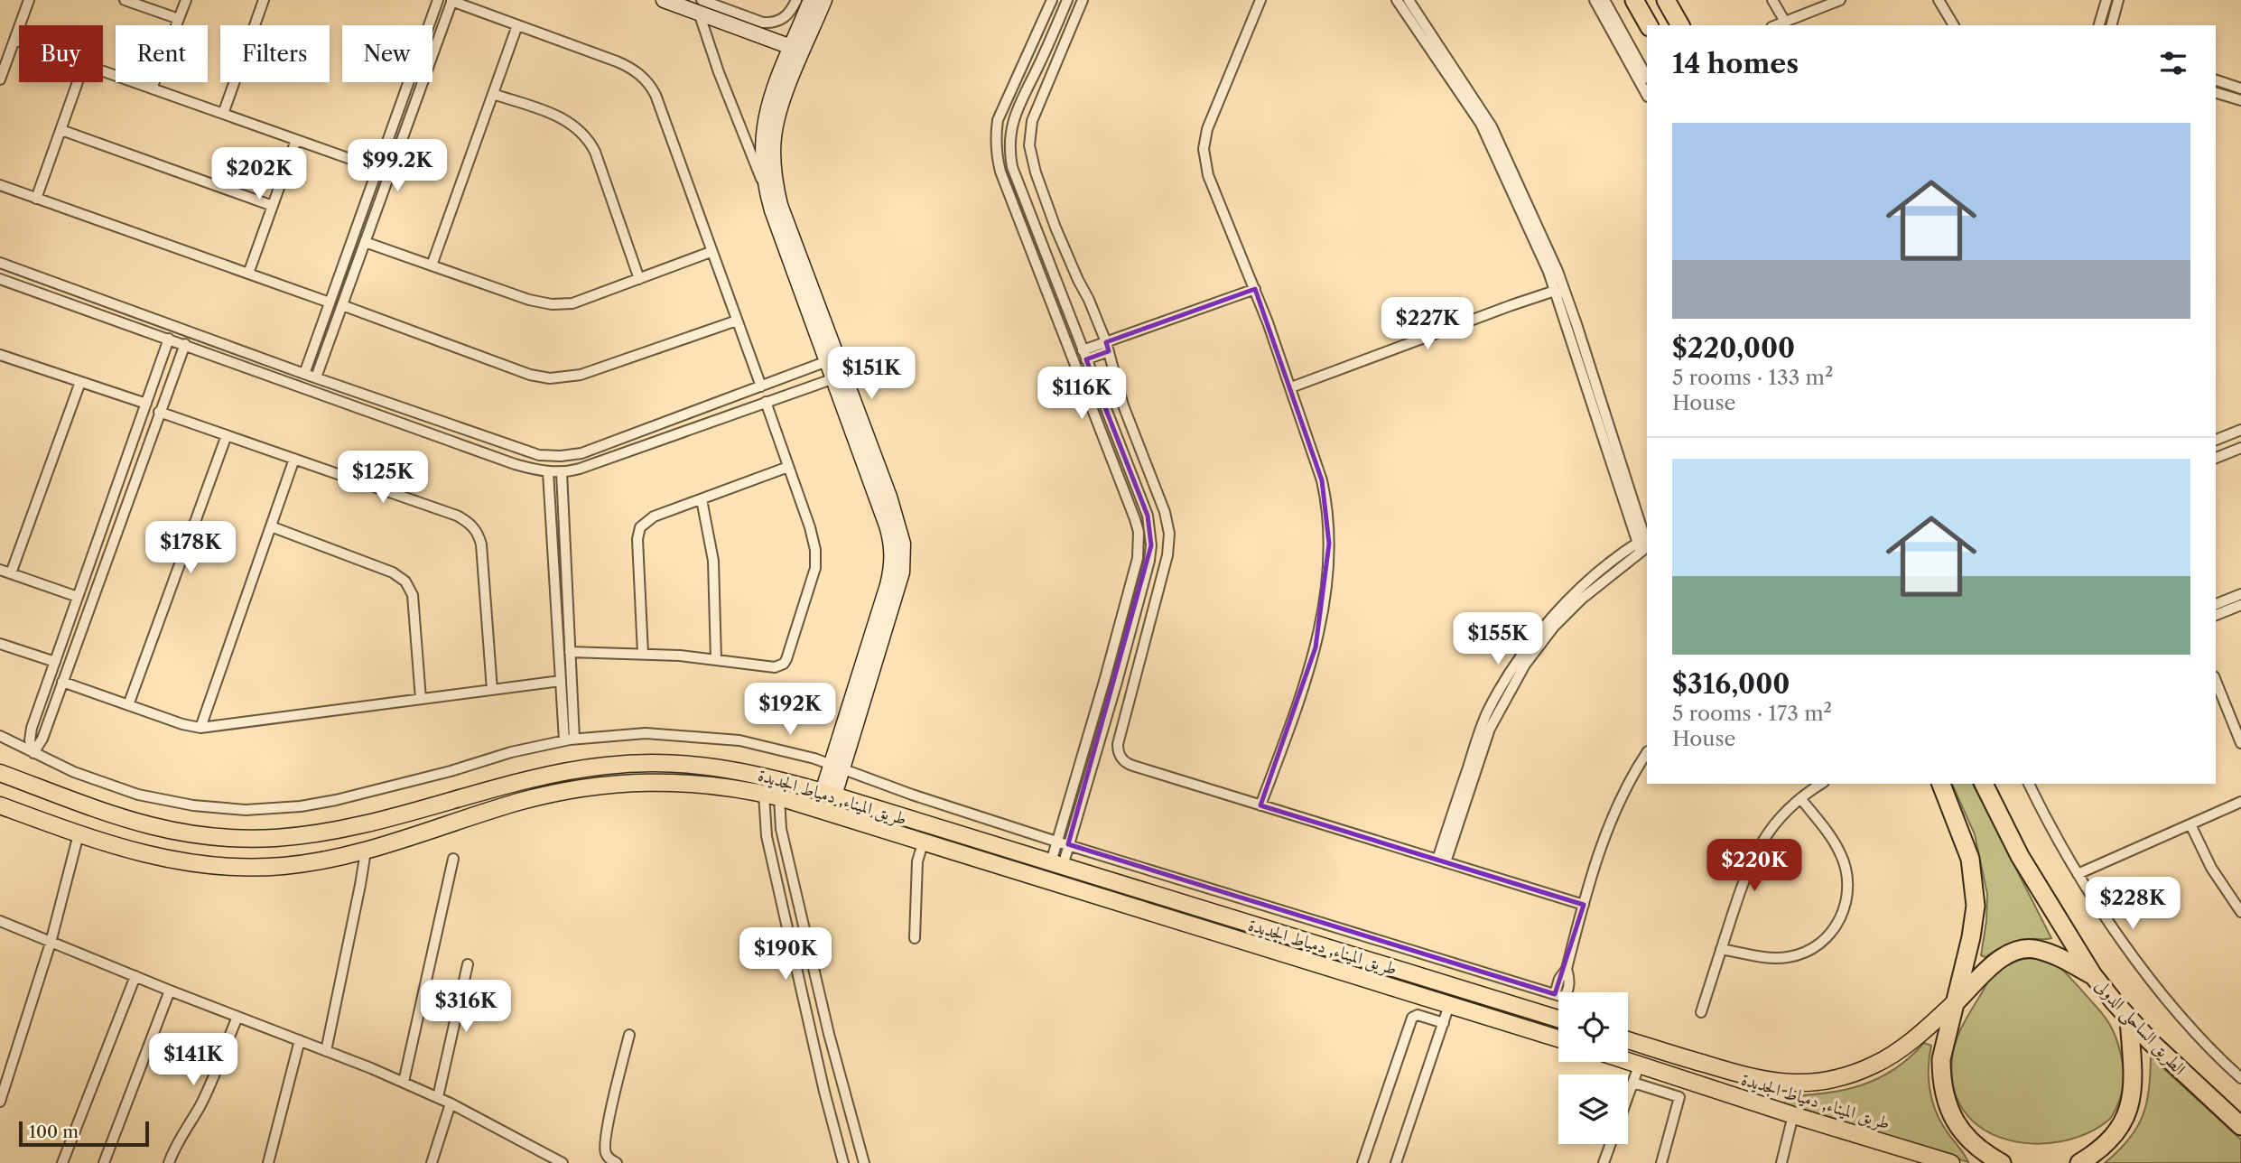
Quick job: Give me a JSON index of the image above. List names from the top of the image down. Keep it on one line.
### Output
{"streets":{"highway":["الطريق الساحلى الدولى"],"main road":["طريق الميناء, دمياط الجديدة"]},"scale_bar":"100 m","page":{"chip":["Buy","Rent","Filters","New"],"heading":"14 homes","list":[{"name":"$220,000","note":"5 rooms · 133 m² · House"},{"name":"$316,000","note":"5 rooms · 173 m² · House"}],"price":["$99.2K","$202K","$227K","$151K","$116K","$125K","$178K","$155K","$192K","$220K","$228K","$190K","$316K","$141K"],"scale":"100 m"}}
